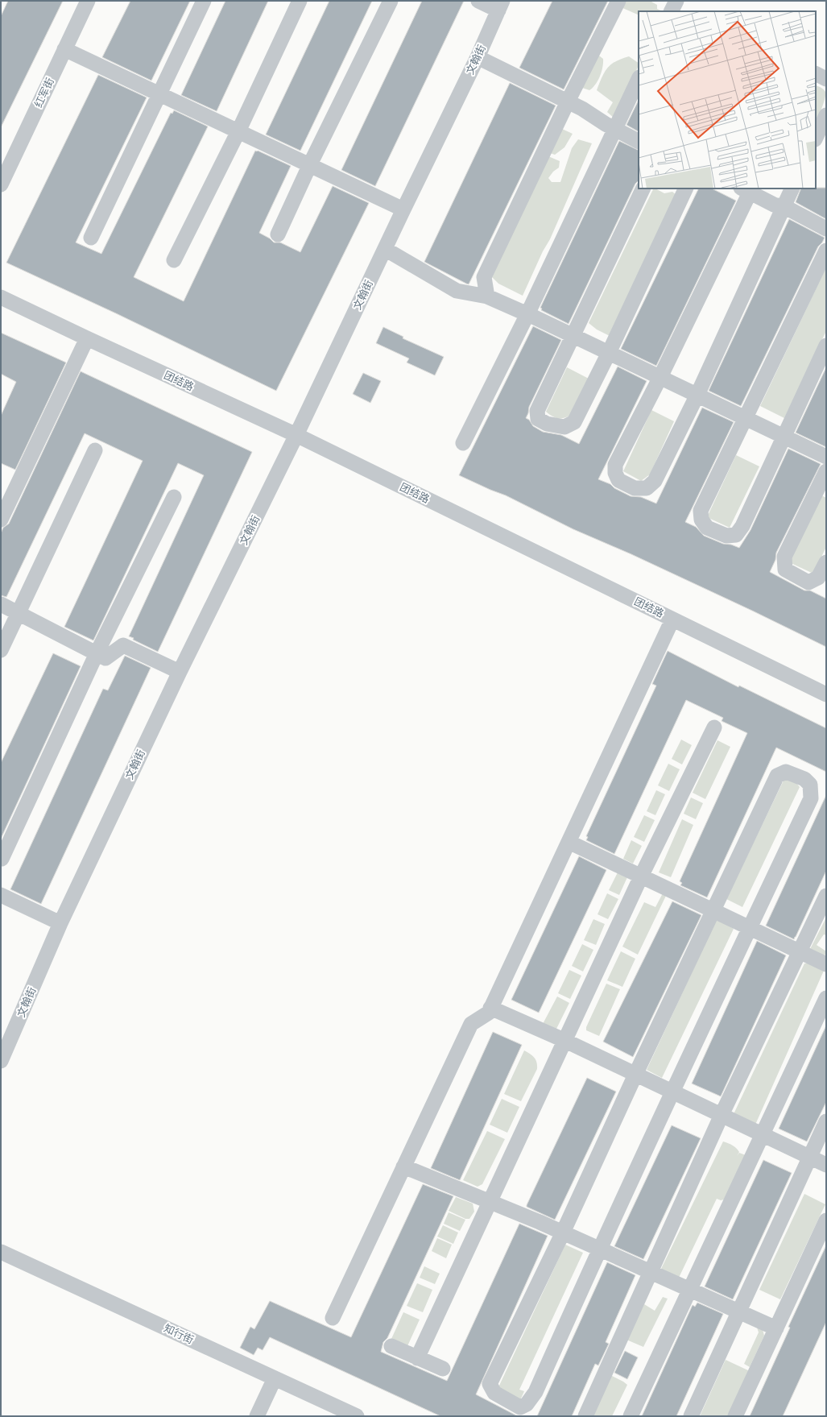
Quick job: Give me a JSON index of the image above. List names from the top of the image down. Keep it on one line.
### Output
{"streets":{"street":["文翰街","红军街","团结路","知行街"]},"crossings":[["文翰街","团结路"]]}
